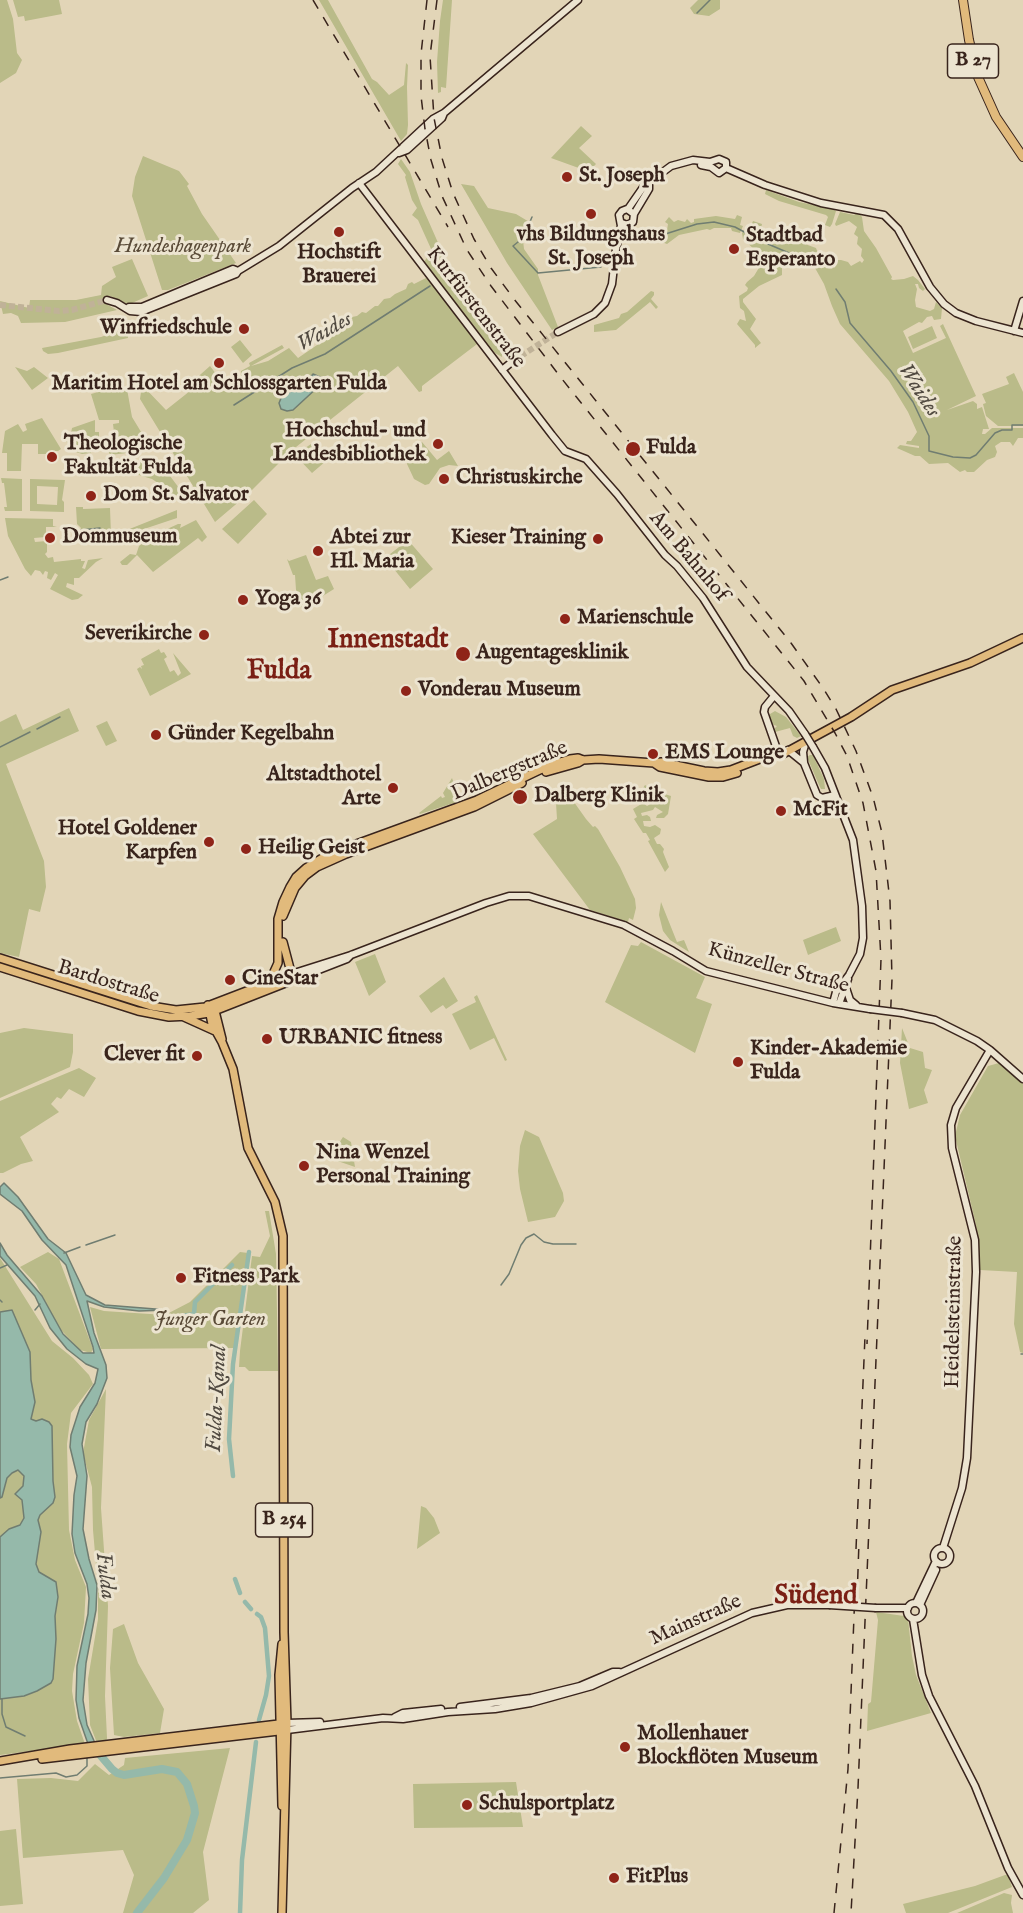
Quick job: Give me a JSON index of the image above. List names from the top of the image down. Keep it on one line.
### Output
{"streets":{"highway":["B 27"],"main road":["Kurfürstenstraße","Am Bahnhof","Dalbergstraße","Künzeller Straße","Bardostraße","Heidelsteinstraße","B 254","Mainstraße"]},"crossings":[["Kurfürstenstraße","Am Bahnhof"],["Am Bahnhof","Dalbergstraße"],["Künzeller Straße","Heidelsteinstraße"],["Bardostraße","B 254"],["B 254","Mainstraße"]],"districts":["Innenstadt","Fulda","Südend"],"water":["Waides","Fulda-Kanal","Fulda"],"parks":["Hundeshagenpark","Junger Garten"],"places":["St. Joseph","vhs Bildungshaus St. Joseph","Hochstift Brauerei","Stadtbad Esperanto","Winfriedschule","Maritim Hotel am Schlossgarten Fulda","Hochschul- und Landesbibliothek","Fulda","Theologische Fakultät Fulda","Christuskirche","Dom St. Salvator","Dommuseum","Kieser Training","Abtei zur Hl. Maria","Yoga 36","Marienschule","Severikirche","Augentagesklinik","Vonderau Museum","Günder Kegelbahn","EMS Lounge","Altstadthotel Arte","Dalberg Klinik","McFit","Hotel Goldener Karpfen","Heilig Geist","CineStar","URBANIC fitness","Clever fit","Kinder-Akademie Fulda","Nina Wenzel Personal Training","Fitness Park","Mollenhauer Blockflöten Museum","Schulsportplatz","FitPlus"]}
